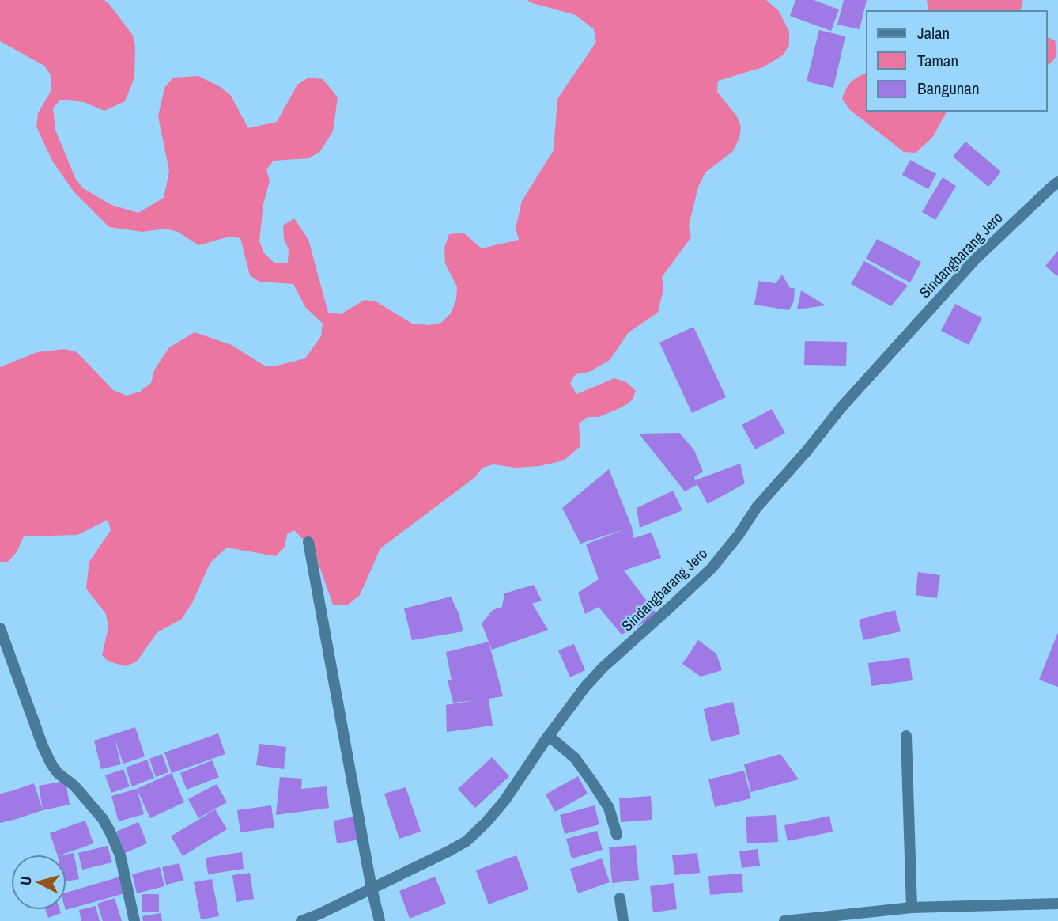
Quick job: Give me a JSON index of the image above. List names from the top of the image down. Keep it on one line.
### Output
{"streets":{"street":["Sindangbarang Jero"]},"legend":["Jalan","Taman","Bangunan"],"north":"left"}
